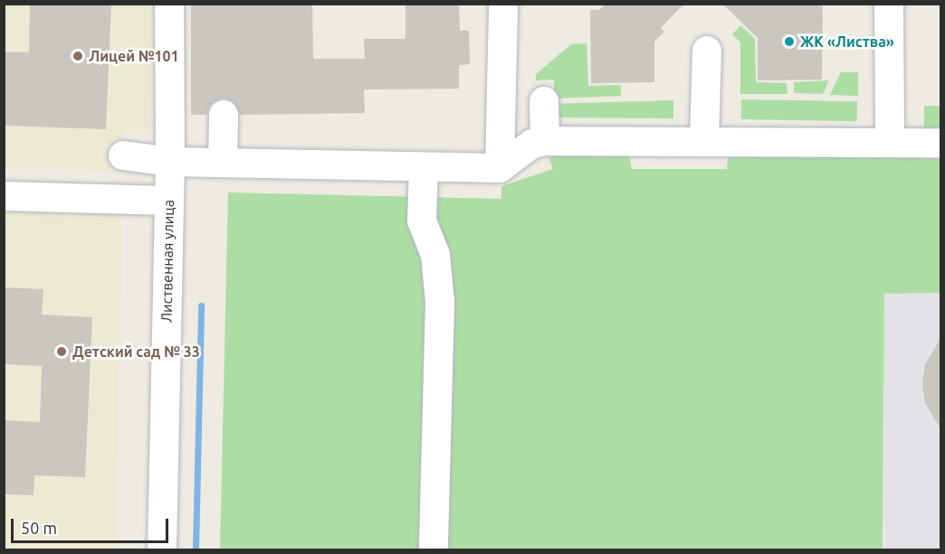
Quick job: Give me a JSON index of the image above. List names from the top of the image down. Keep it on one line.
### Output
{"streets":{"street":["Лиственная улица"]},"places":["ЖК «Листва»","Лицей №101","Детский сад № 33"],"scale_bar":"50 m"}
